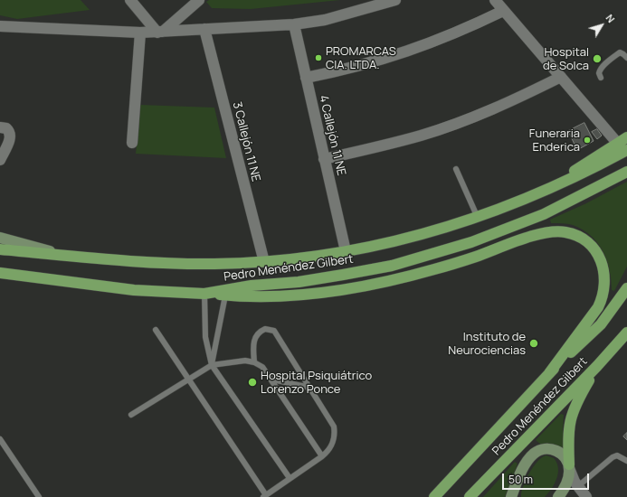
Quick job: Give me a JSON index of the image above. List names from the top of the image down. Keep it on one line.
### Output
{"streets":{"main road":["Pedro Menéndez Gilbert"],"street":["4 Callejón 11 NE","3 Callejón 11 NE"]},"crossings":[["4 Callejón 11 NE","Pedro Menéndez Gilbert"],["3 Callejón 11 NE","Pedro Menéndez Gilbert"]],"places":["PROMARCAS CIA. LTDA.","Hospital de Solca","Funeraria Enderica","Instituto de Neurociencias","Hospital Psiquiátrico Lorenzo Ponce"],"scale_bar":"50 m","north":"top right"}
